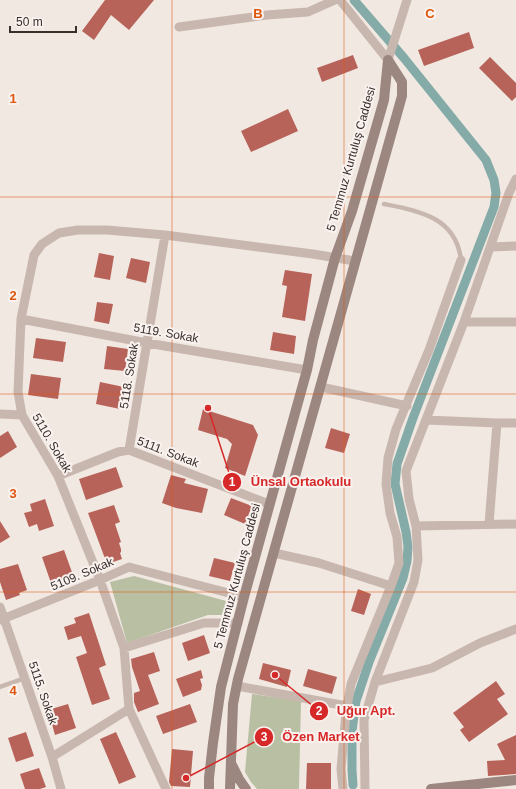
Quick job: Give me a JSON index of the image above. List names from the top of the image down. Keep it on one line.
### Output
{"streets":{"main road":["5 Temmuz Kurtuluş Caddesi"],"street":["5119. Sokak","5118. Sokak","5110. Sokak","5111. Sokak","5109. Sokak","5115. Sokak"]},"crossings":[["5 Temmuz Kurtuluş Caddesi","5119. Sokak"],["5 Temmuz Kurtuluş Caddesi","5110. Sokak"],["5 Temmuz Kurtuluş Caddesi","5111. Sokak"],["5 Temmuz Kurtuluş Caddesi","5109. Sokak"],["5119. Sokak","5118. Sokak"],["5119. Sokak","5110. Sokak"],["5118. Sokak","5110. Sokak"],["5118. Sokak","5111. Sokak"],["5110. Sokak","5111. Sokak"],["5110. Sokak","5109. Sokak"],["5109. Sokak","5115. Sokak"]],"places":["Ünsal Ortaokulu","Uğur Apt.","Özen Market"],"scale_bar":"50 m","grid":{"columns":["B","C"],"rows":["1","2","3","4"]}}
